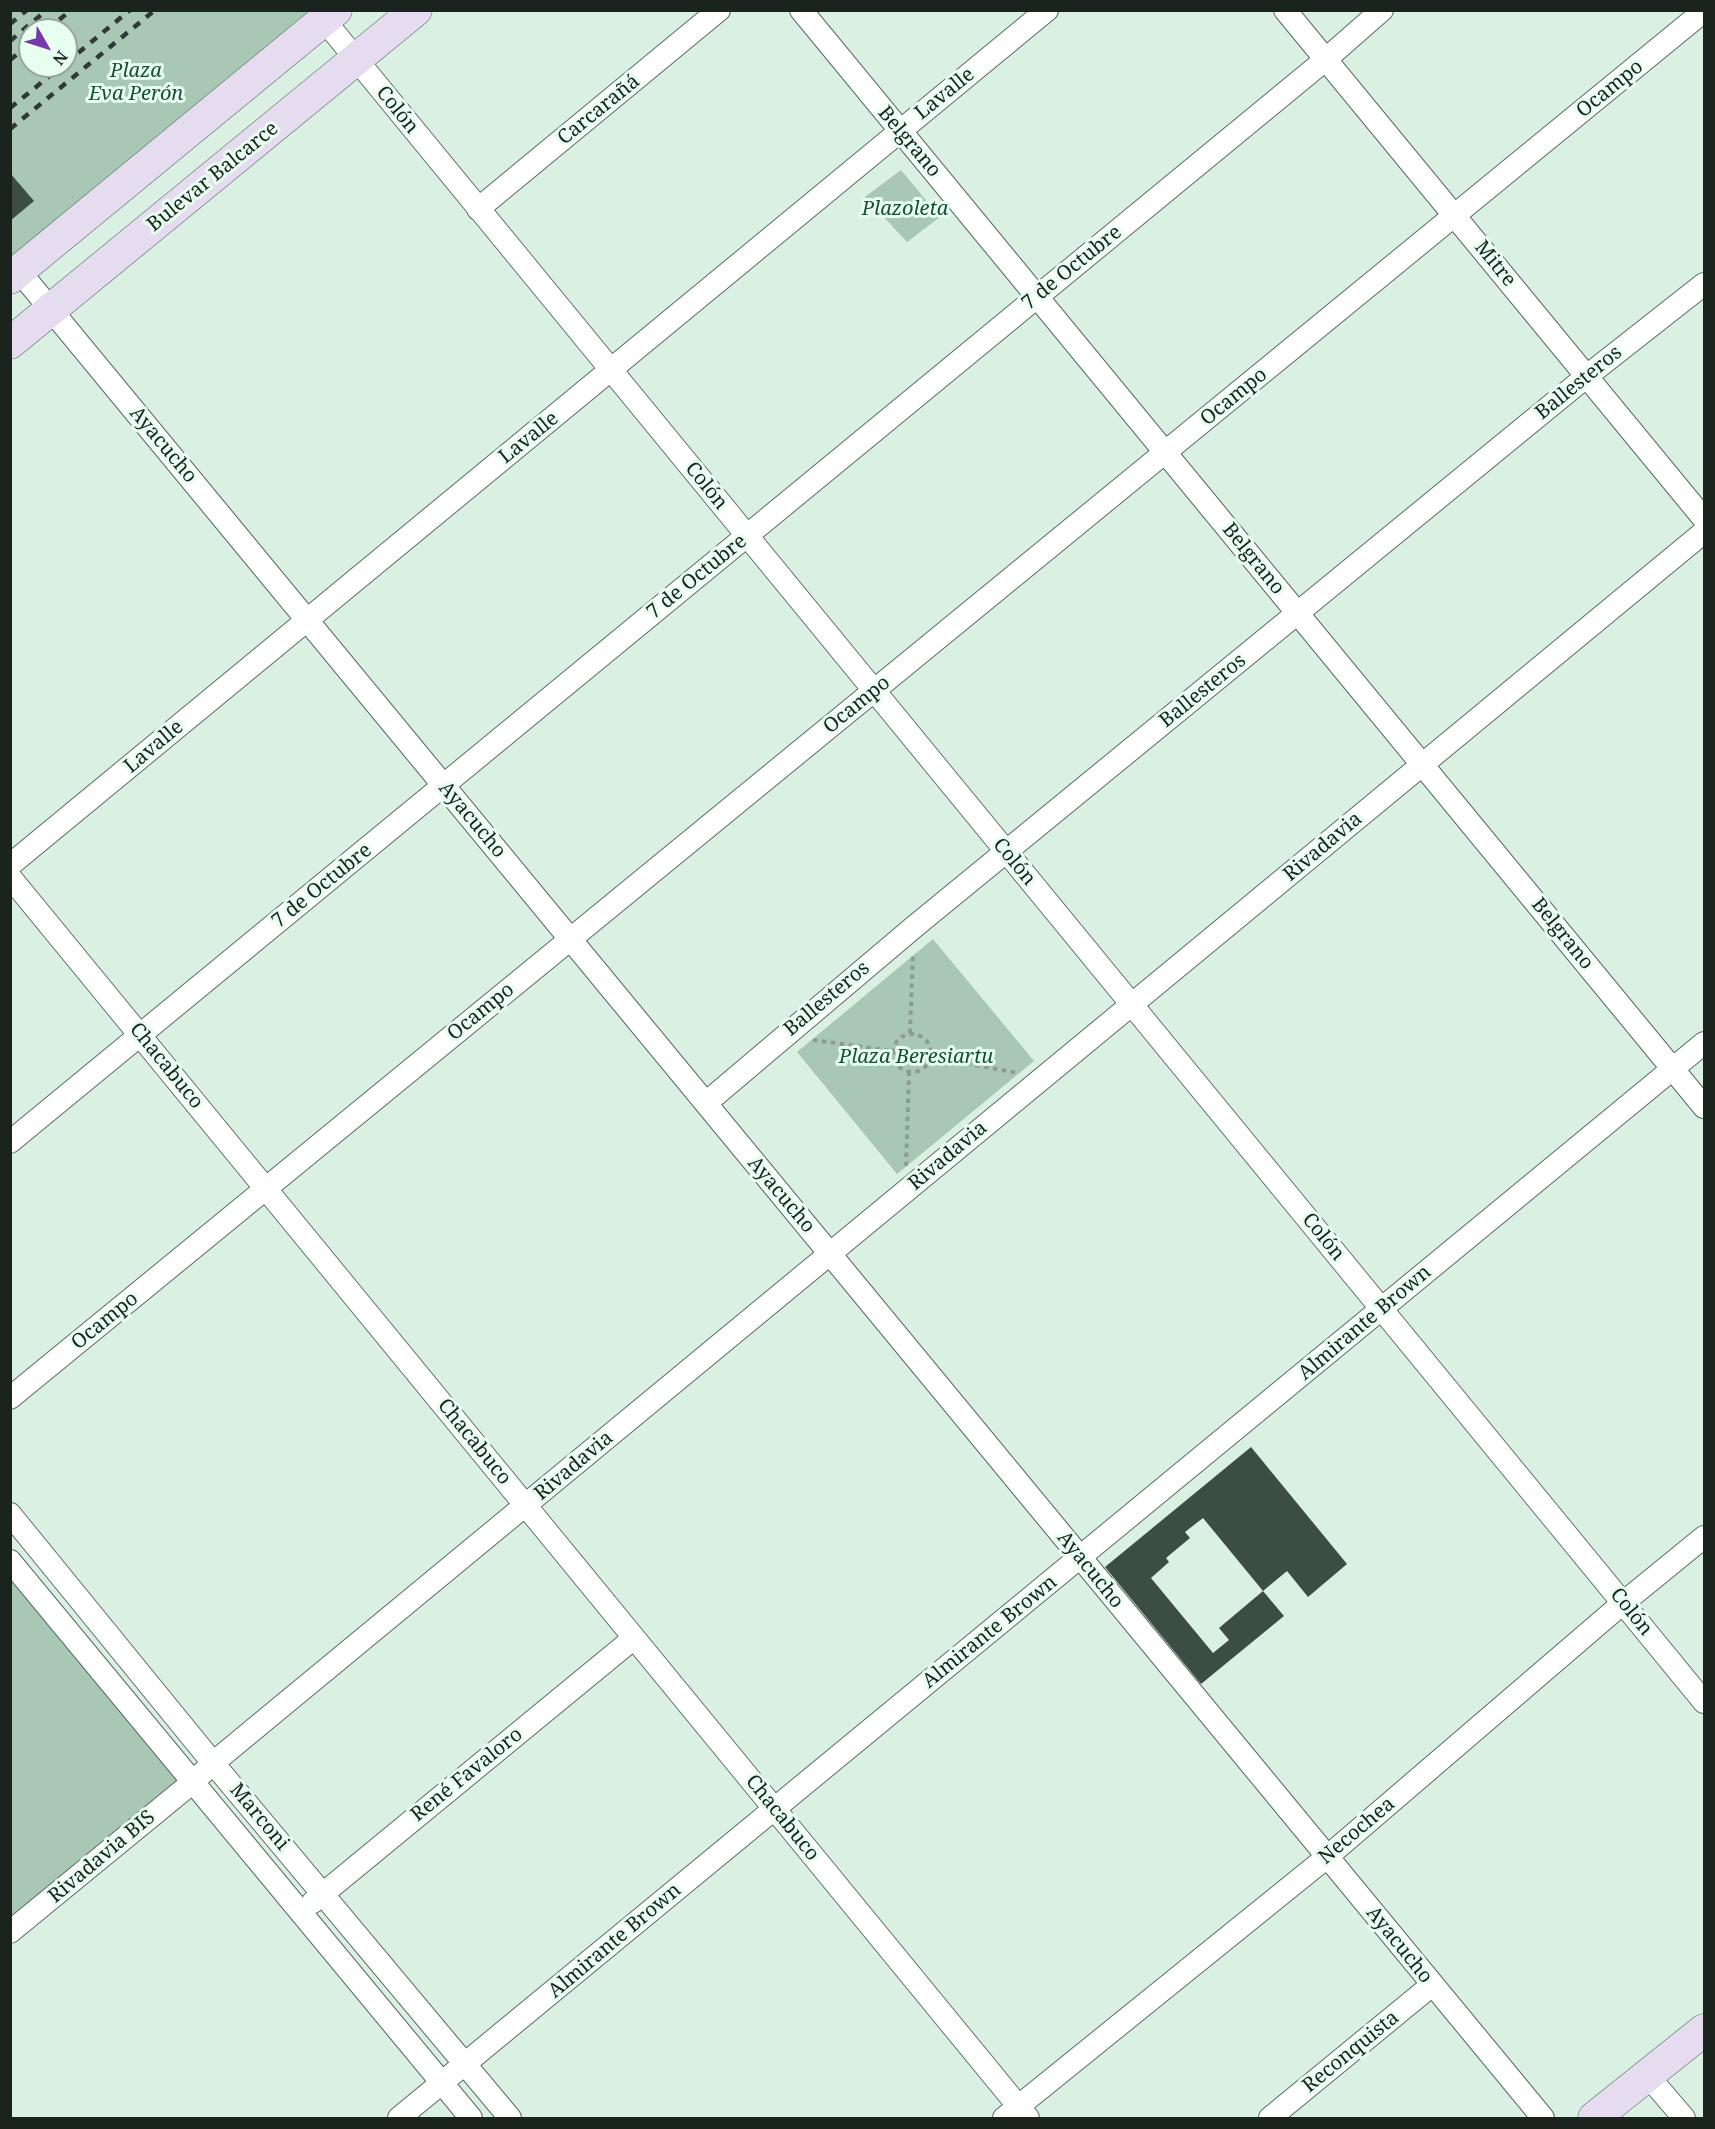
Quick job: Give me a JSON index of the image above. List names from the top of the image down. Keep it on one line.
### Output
{"streets":{"main road":["Bulevar Balcarce"],"street":["Ocampo","Lavalle","Colón","Carcarañá","Belgrano","Mitre","7 de Octubre","Ballesteros","Ayacucho","Rivadavia","Chacabuco","Almirante Brown","René Favaloro","Marconi","Necochea","Rivadavia BIS","Reconquista"]},"crossings":[["Ocampo","Colón"],["Ocampo","Belgrano"],["Ocampo","Mitre"],["Ocampo","Ayacucho"],["Ocampo","Chacabuco"],["Lavalle","Colón"],["Lavalle","Belgrano"],["Lavalle","Ayacucho"],["Colón","Carcarañá"],["Colón","Bulevar Balcarce"],["Colón","7 de Octubre"],["Colón","Ballesteros"],["Colón","Rivadavia"],["Colón","Almirante Brown"],["Colón","Necochea"],["Belgrano","7 de Octubre"],["Belgrano","Ballesteros"],["Belgrano","Rivadavia"],["Belgrano","Almirante Brown"],["Bulevar Balcarce","Ayacucho"],["Mitre","7 de Octubre"],["Mitre","Ballesteros"],["7 de Octubre","Ayacucho"],["7 de Octubre","Chacabuco"],["Ballesteros","Ayacucho"],["Ayacucho","Rivadavia"],["Ayacucho","Almirante Brown"],["Ayacucho","Necochea"],["Ayacucho","Reconquista"],["Rivadavia","Chacabuco"],["Rivadavia","Marconi"],["Rivadavia","Rivadavia BIS"],["Chacabuco","Almirante Brown"],["Chacabuco","René Favaloro"],["Chacabuco","Necochea"],["Almirante Brown","Marconi"],["René Favaloro","Marconi"],["Marconi","Rivadavia BIS"]],"parks":["Plaza Eva Perón","Plazoleta","Plaza Beresiartu"],"north":"bottom right"}
